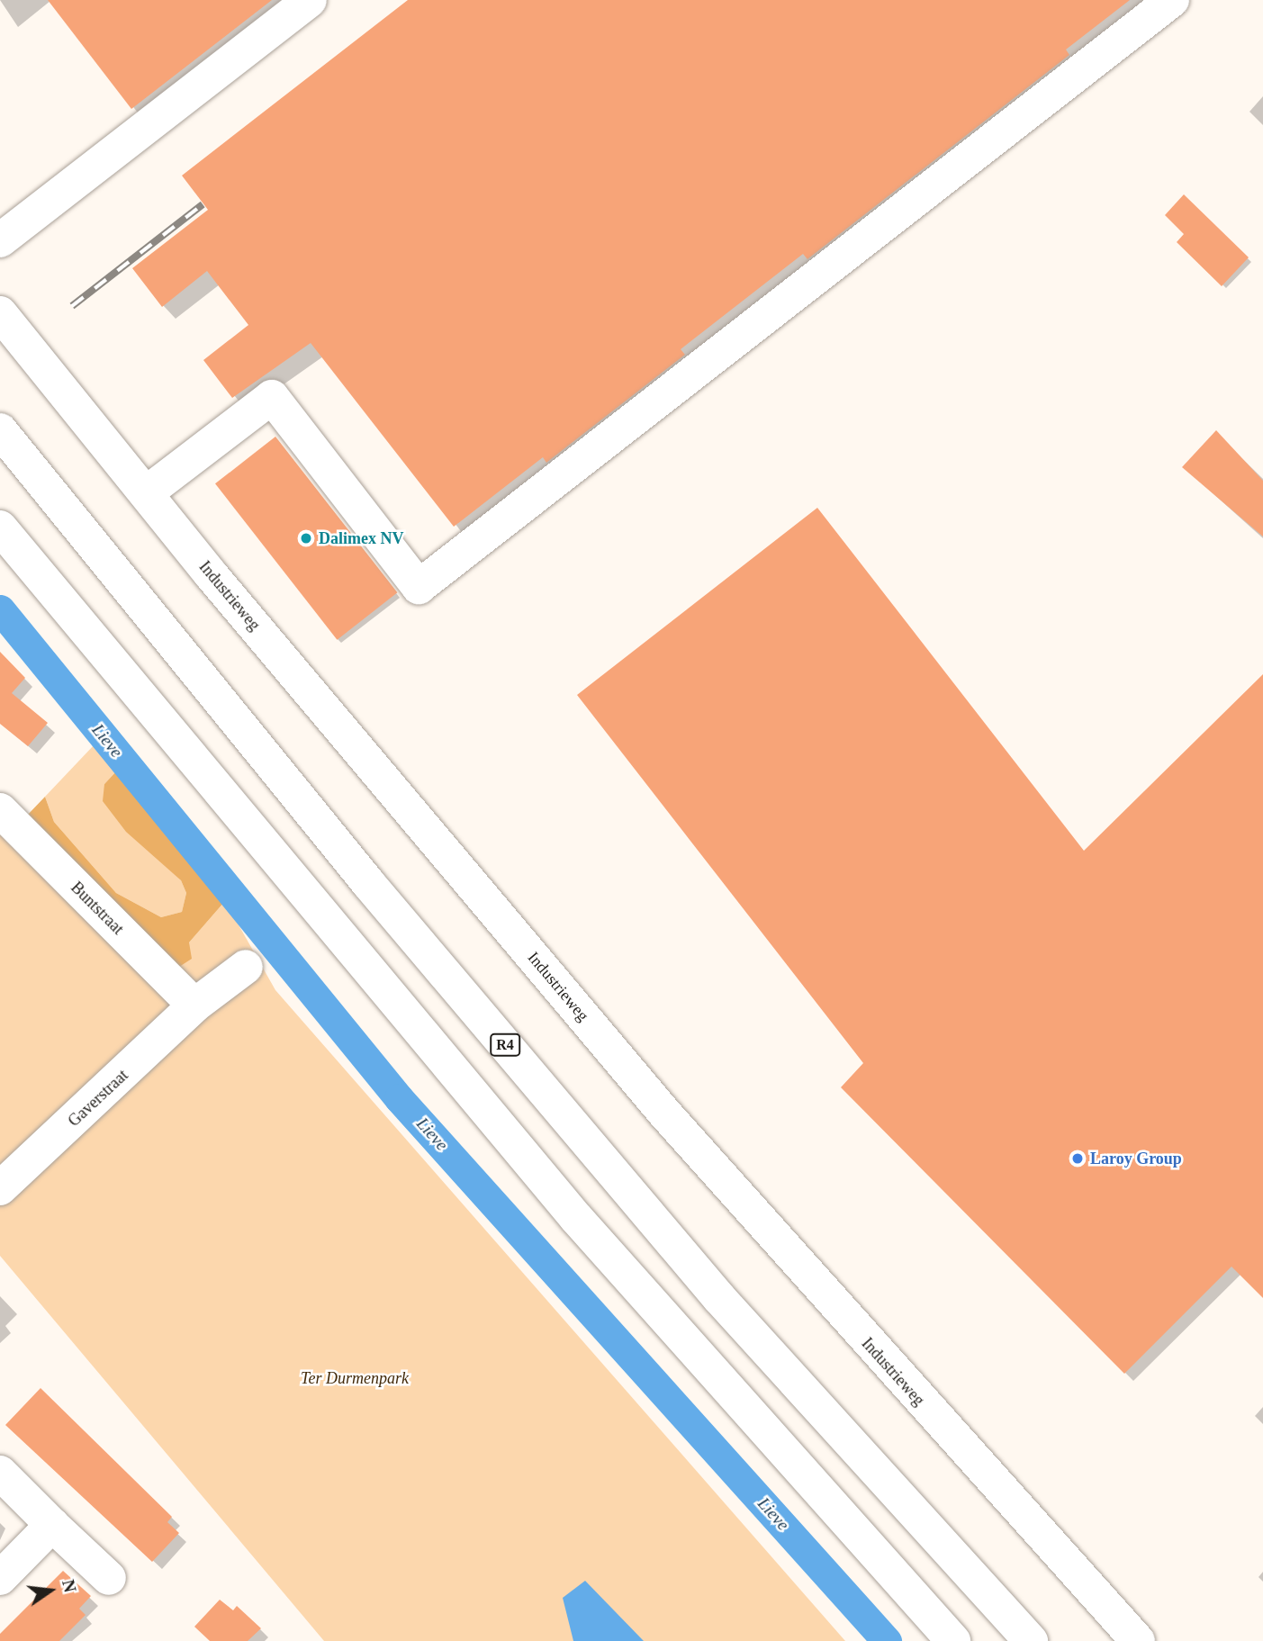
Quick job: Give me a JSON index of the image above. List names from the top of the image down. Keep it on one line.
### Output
{"streets":{"main road":["Industrieweg","Buntstraat","R4","Gaverstraat"]},"crossings":[["Buntstraat","Gaverstraat"]],"water":["Lieve"],"parks":["Ter Durmenpark"],"places":["Dalimex NV","Laroy Group"],"north":"right"}
